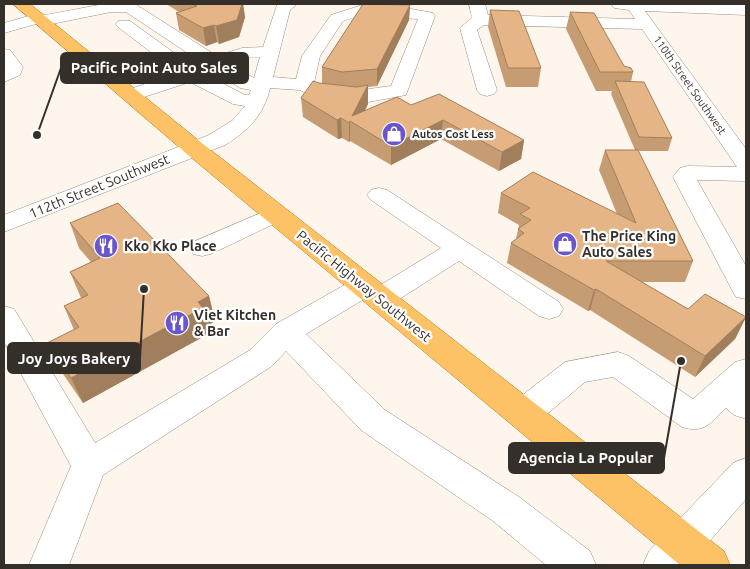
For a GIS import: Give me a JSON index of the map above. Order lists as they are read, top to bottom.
{
  "streets": {
    "main road": ["Pacific Highway Southwest"],
    "street": ["110th Street Southwest", "112th Street Southwest"]
  },
  "crossings": [
    ["112th Street Southwest", "Pacific Highway Southwest"]
  ],
  "places": {
    "shop": ["Autos Cost Less", "The Price King Auto Sales"],
    "other": ["Pacific Point Auto Sales", "Joy Joys Bakery", "Agencia La Popular"],
    "restaurant": ["Kko Kko Place", "Viet Kitchen & Bar"]
  }
}
